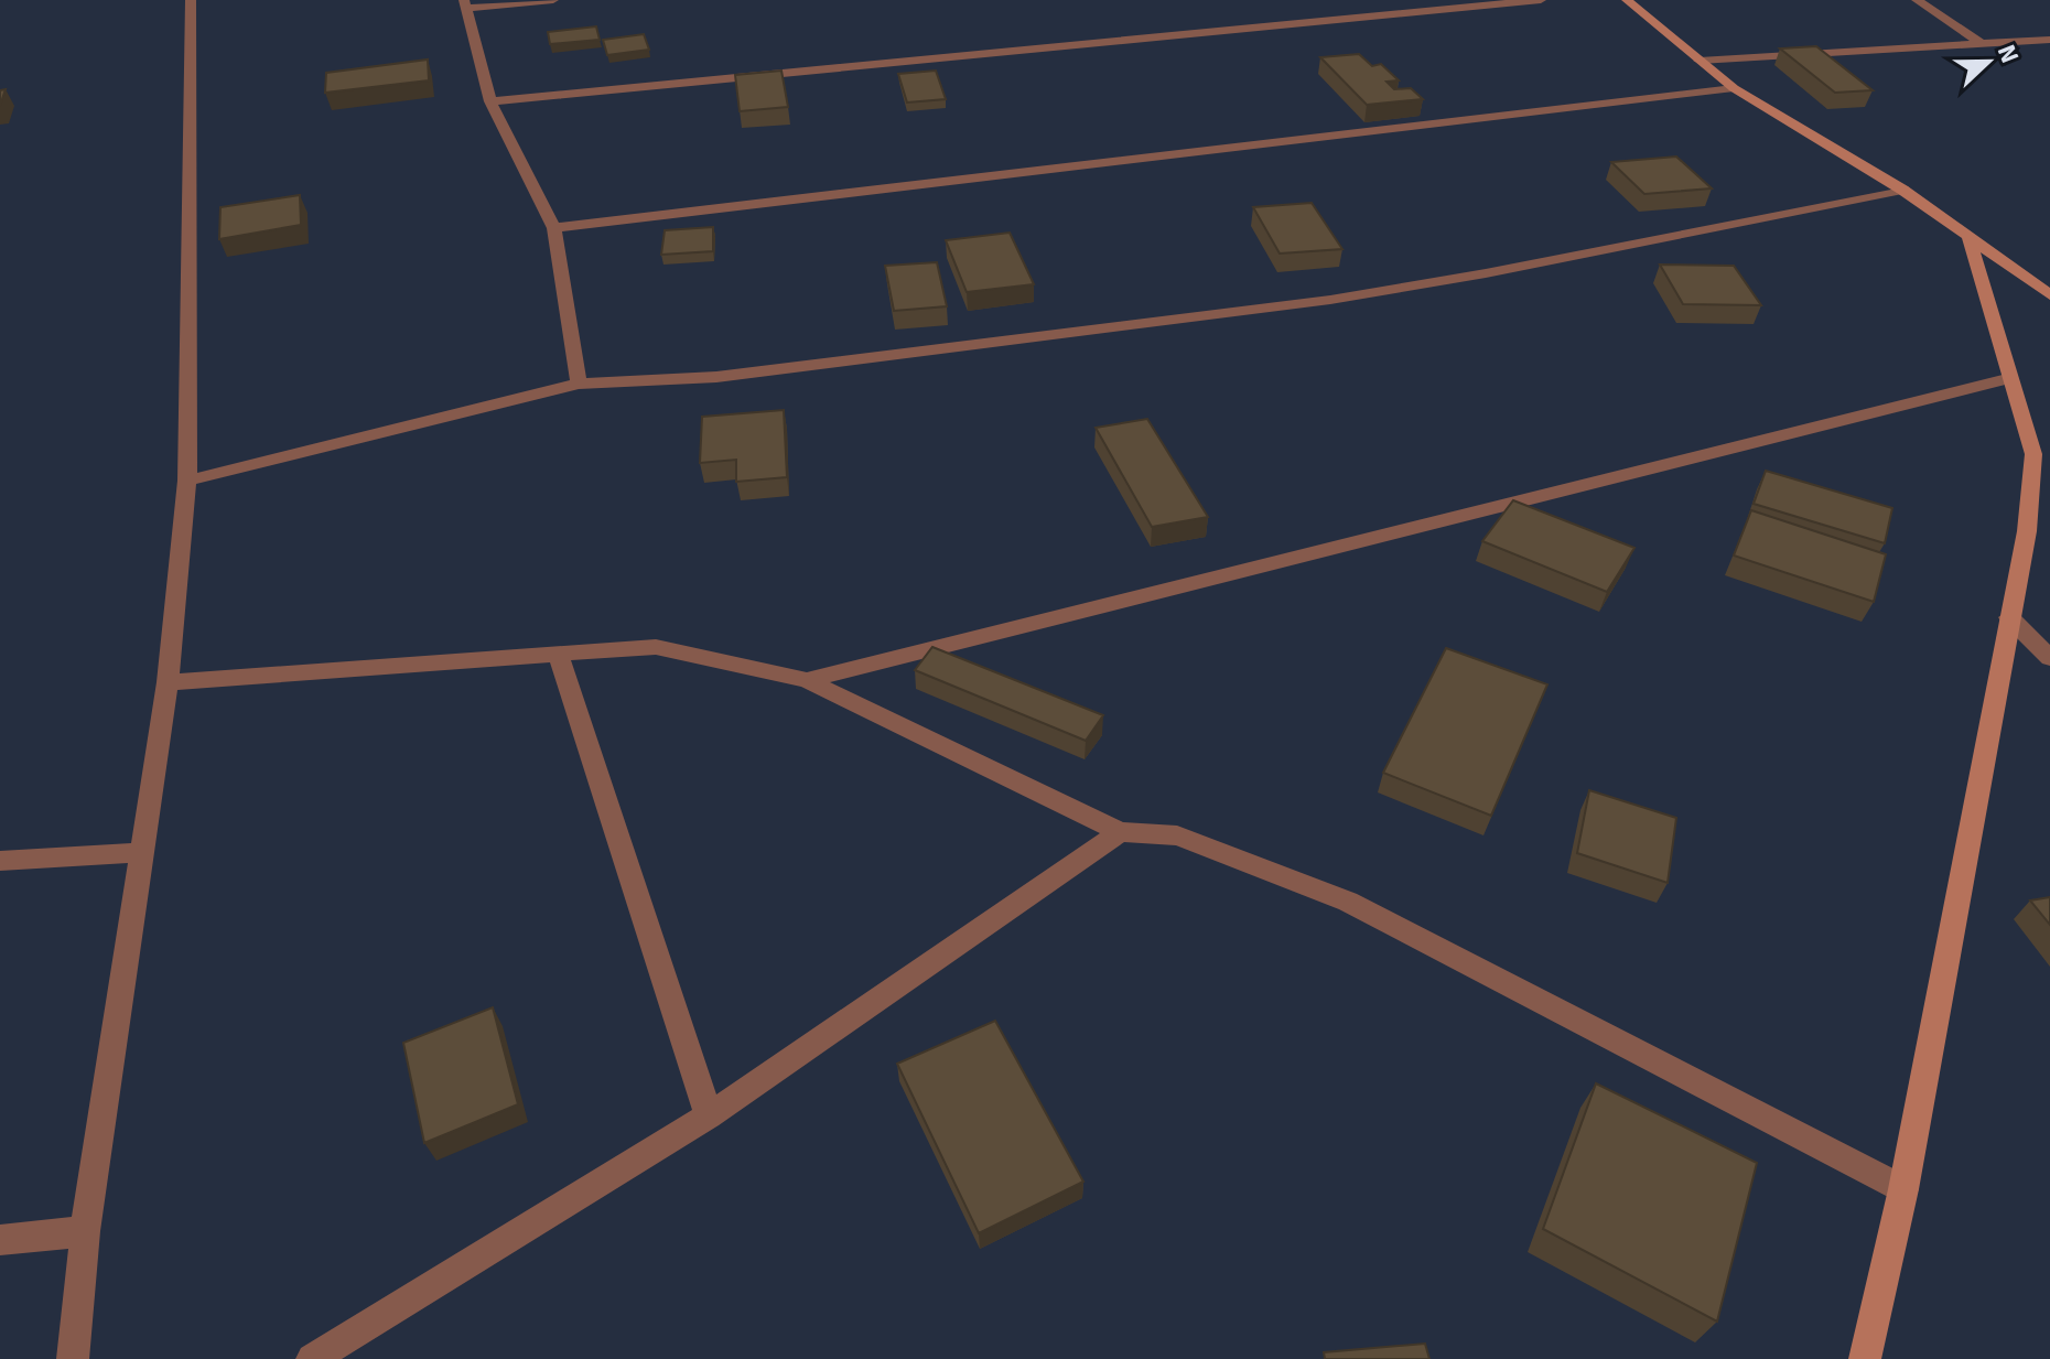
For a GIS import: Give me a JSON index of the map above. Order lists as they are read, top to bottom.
{
  "north": "right"
}
